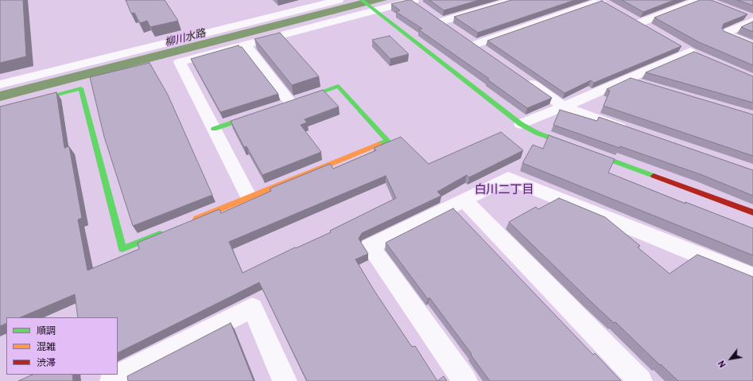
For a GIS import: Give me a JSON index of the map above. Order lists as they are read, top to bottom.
{
  "districts": ["白川二丁目"],
  "water": ["柳川水路"],
  "legend": ["順調", "混雑", "渋滞"],
  "north": "bottom left"
}
